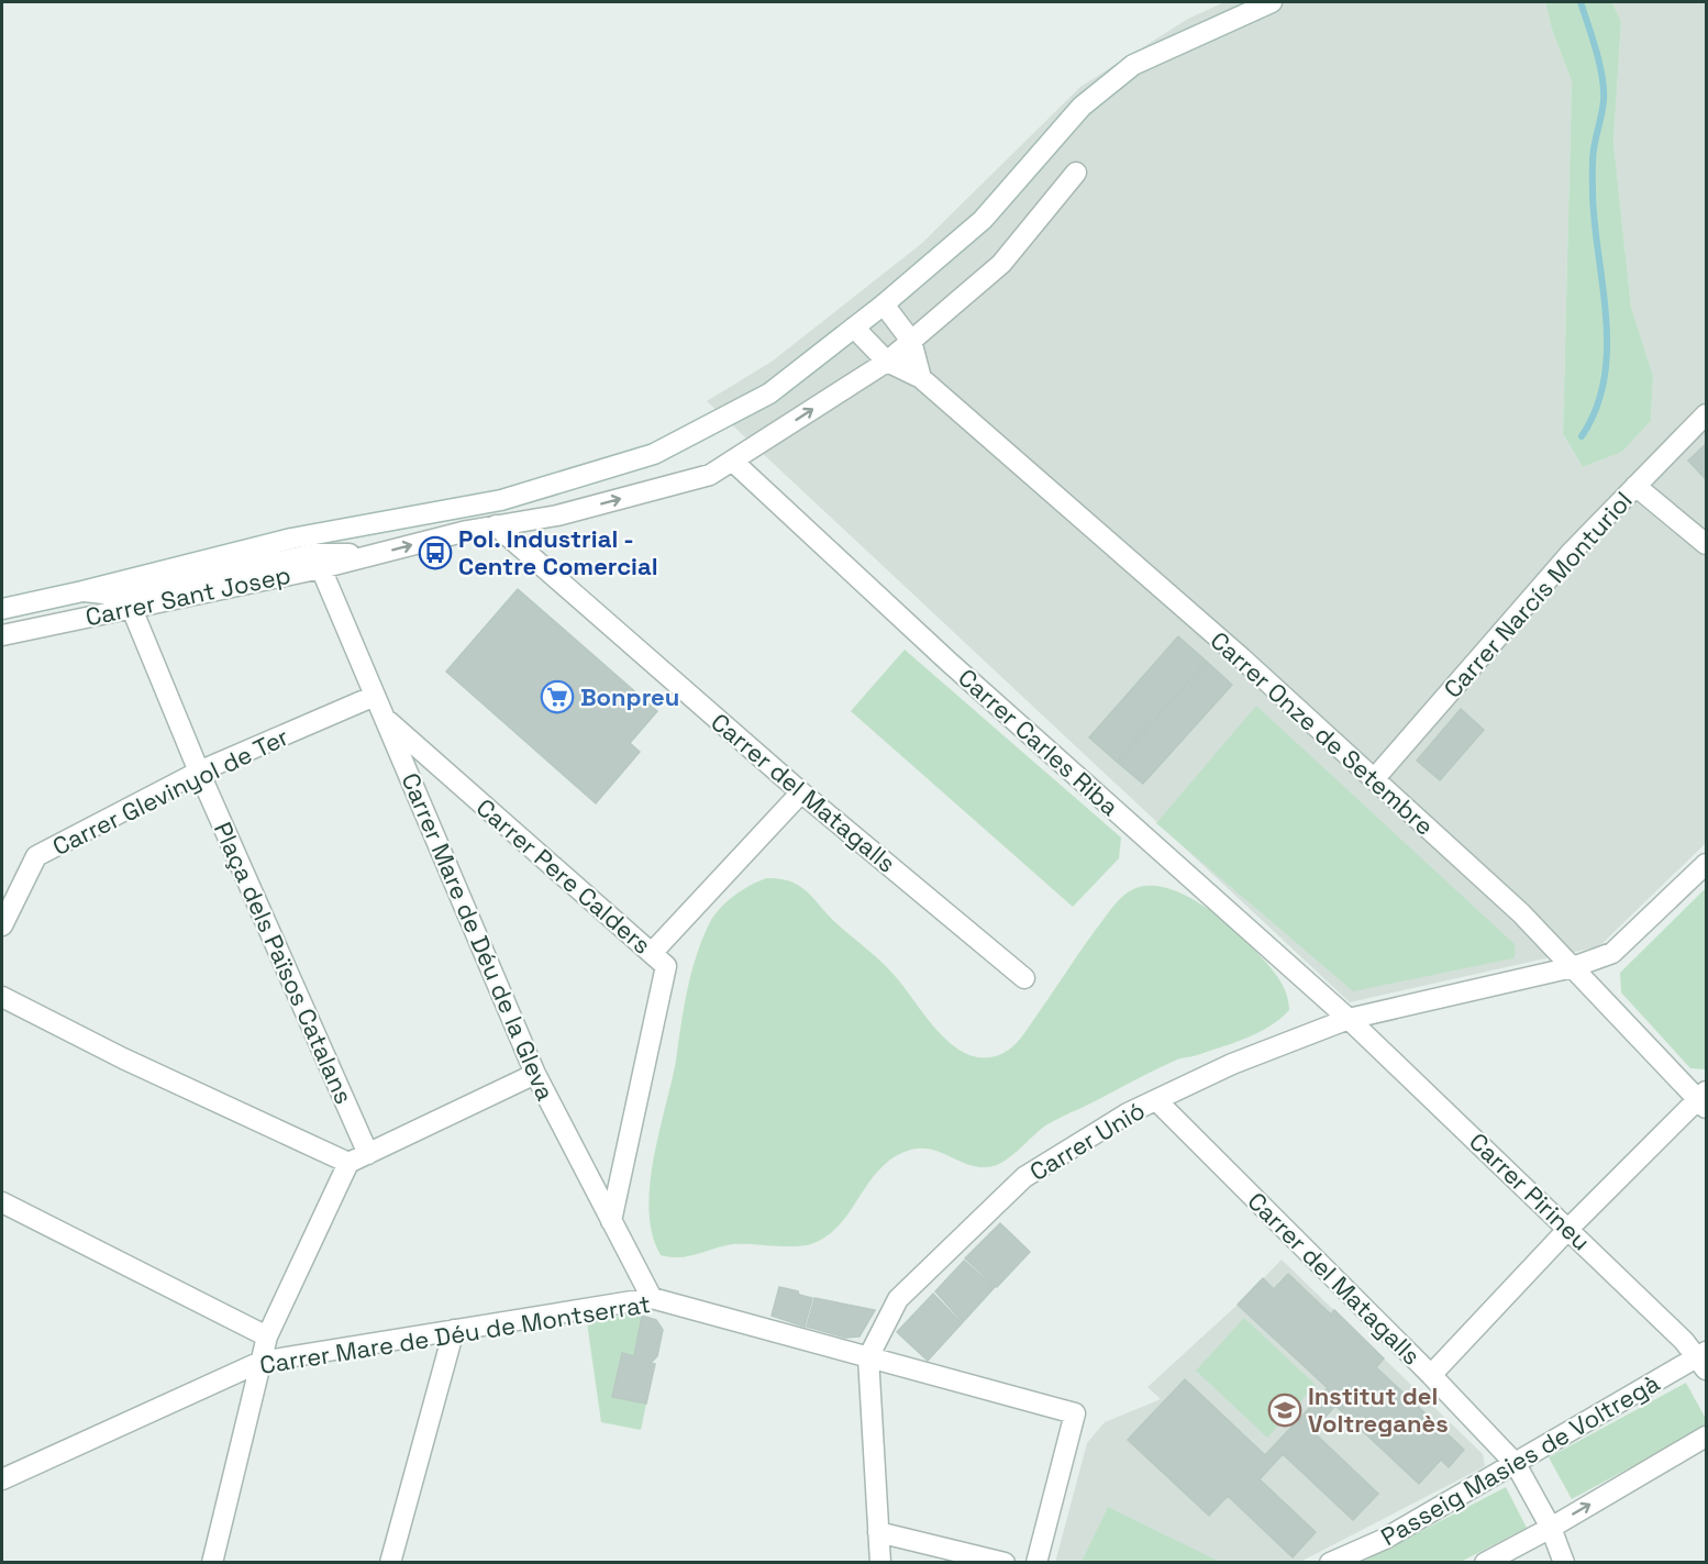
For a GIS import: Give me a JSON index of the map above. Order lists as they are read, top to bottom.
{
  "streets": {
    "street": [
      "Carrer Narcís Monturiol",
      "Carrer Sant Josep",
      "Carrer Onze de Setembre",
      "Carrer Carles Riba",
      "Carrer Glevinyol de Ter",
      "Carrer del Matagalls",
      "Carrer Pere Calders",
      "Carrer Mare de Déu de la Gleva",
      "Plaça dels Països Catalans",
      "Carrer Unió",
      "Carrer Pirineu",
      "Carrer Mare de Déu de Montserrat",
      "Passeig Masies de Voltregà"
    ]
  },
  "crossings": [
    ["Carrer Narcís Monturiol", "Carrer Onze de Setembre"],
    ["Carrer Sant Josep", "Carrer Onze de Setembre"],
    ["Carrer Sant Josep", "Carrer Carles Riba"],
    ["Carrer Sant Josep", "Carrer del Matagalls"],
    ["Carrer Sant Josep", "Carrer Mare de Déu de la Gleva"],
    ["Carrer Sant Josep", "Plaça dels Països Catalans"],
    ["Carrer Onze de Setembre", "Carrer Unió"],
    ["Carrer Carles Riba", "Carrer Unió"],
    ["Carrer Carles Riba", "Carrer Pirineu"],
    ["Carrer Glevinyol de Ter", "Carrer Mare de Déu de la Gleva"],
    ["Carrer Glevinyol de Ter", "Plaça dels Països Catalans"],
    ["Carrer del Matagalls", "Carrer Unió"],
    ["Carrer del Matagalls", "Passeig Masies de Voltregà"],
    ["Carrer Pere Calders", "Carrer Mare de Déu de la Gleva"],
    ["Carrer Mare de Déu de la Gleva", "Carrer Mare de Déu de Montserrat"],
    ["Carrer Unió", "Carrer Pirineu"],
    ["Carrer Unió", "Carrer Mare de Déu de Montserrat"],
    ["Carrer Pirineu", "Passeig Masies de Voltregà"]
  ],
  "places": {
    "bus stop": ["Pol. Industrial - Centre Comercial"],
    "supermarket": ["Bonpreu"],
    "school or university": ["Institut del Voltreganès"]
  }
}
